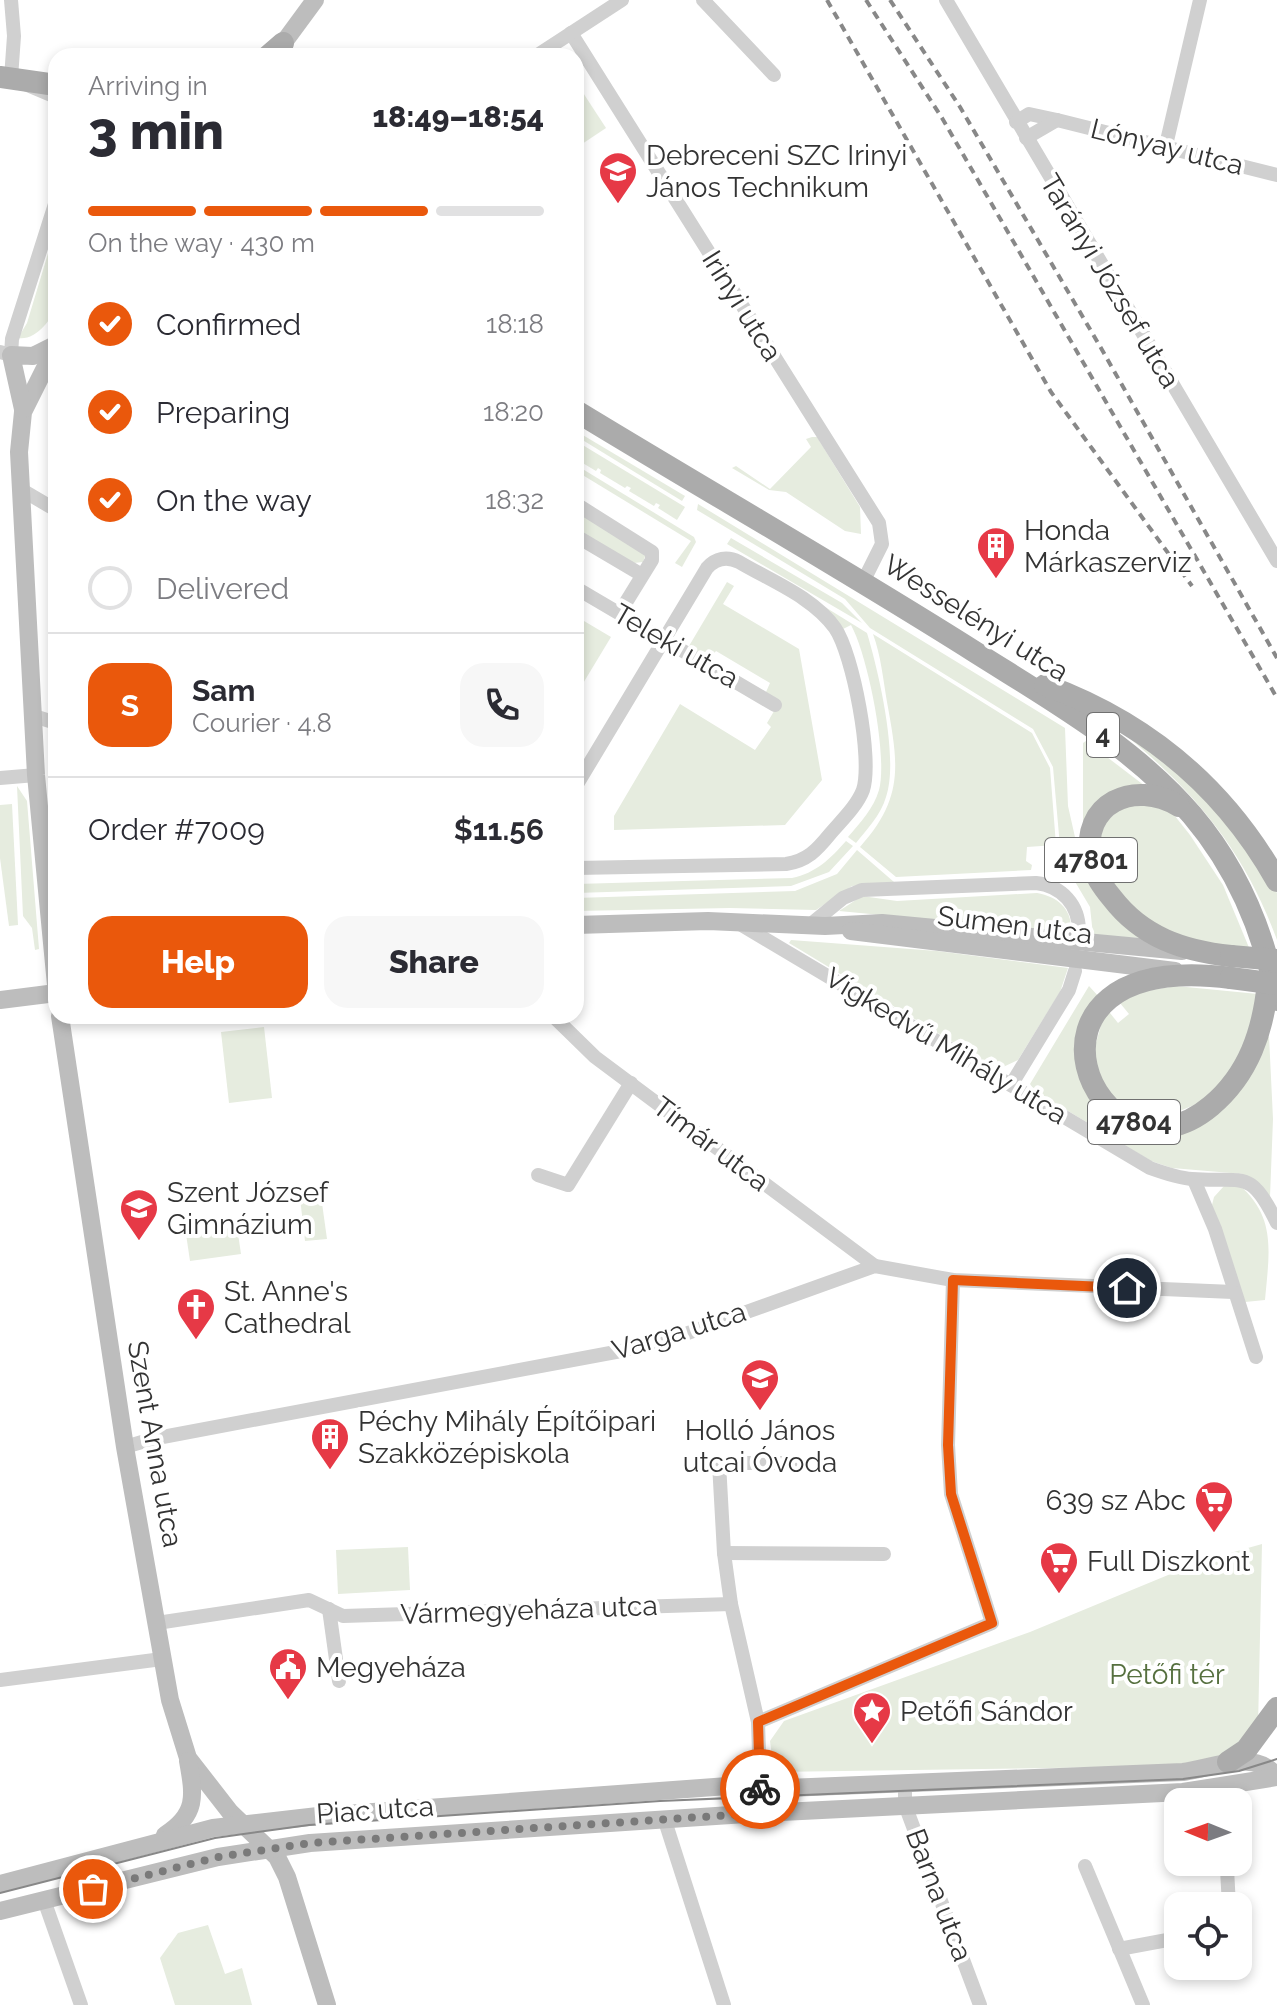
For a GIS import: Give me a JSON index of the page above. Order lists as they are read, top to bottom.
{
  "streets": {
    "main road": [
      "Wesselényi utca",
      "4",
      "47801",
      "47804"
    ],
    "street": [
      "Lónyay utca",
      "Tarányi József utca",
      "Irinyi utca",
      "Teleki utca",
      "Sumen utca",
      "Vígkedvű Mihály utca",
      "Tímár utca",
      "Varga utca",
      "Szent Anna utca",
      "Vármegyeháza utca",
      "Piac utca",
      "Barna utca"
    ]
  },
  "crossings": [
    ["Lónyay utca", "Tarányi József utca"],
    ["Irinyi utca", "Wesselényi utca"],
    ["Wesselényi utca", "47801"],
    ["Wesselényi utca", "Sumen utca"],
    ["Wesselényi utca", "47804"],
    ["47801", "Sumen utca"],
    ["47801", "47804"],
    ["Sumen utca", "Vígkedvű Mihály utca"],
    ["Sumen utca", "47804"],
    ["Tímár utca", "Varga utca"],
    ["Varga utca", "Szent Anna utca"],
    ["Szent Anna utca", "Vármegyeháza utca"],
    ["Szent Anna utca", "Piac utca"]
  ],
  "parks": ["Petőfi tér"],
  "places": {
    "school or university": ["Debreceni SZC Irinyi János Technikum", "Szent József Gimnázium", "Holló János utcai Óvoda"],
    "building": ["Honda Márkaszerviz", "Péchy Mihály Építőipari Szakközépiskola"],
    "church": ["St. Anne's Cathedral"],
    "supermarket": ["639 sz Abc", "Full Diszkont"],
    "public building": ["Megyeháza"],
    "place": ["Petőfi Sándor"]
  },
  "north": "left",
  "page": {
    "heading": ["3 min", "Arriving in", "18:49–18:54"],
    "panel": [
      "Sam",
      "Courier · 4.8",
      "Order #7009",
      "$11.56"
    ],
    "bar": "On the way · 430 m",
    "list": [
      ["Confirmed", "18:18"],
      ["Preparing", "18:20"],
      ["On the way", "18:32"],
      "Delivered"
    ],
    "round": "S",
    "buttons": ["Help", "Share"]
  }
}
